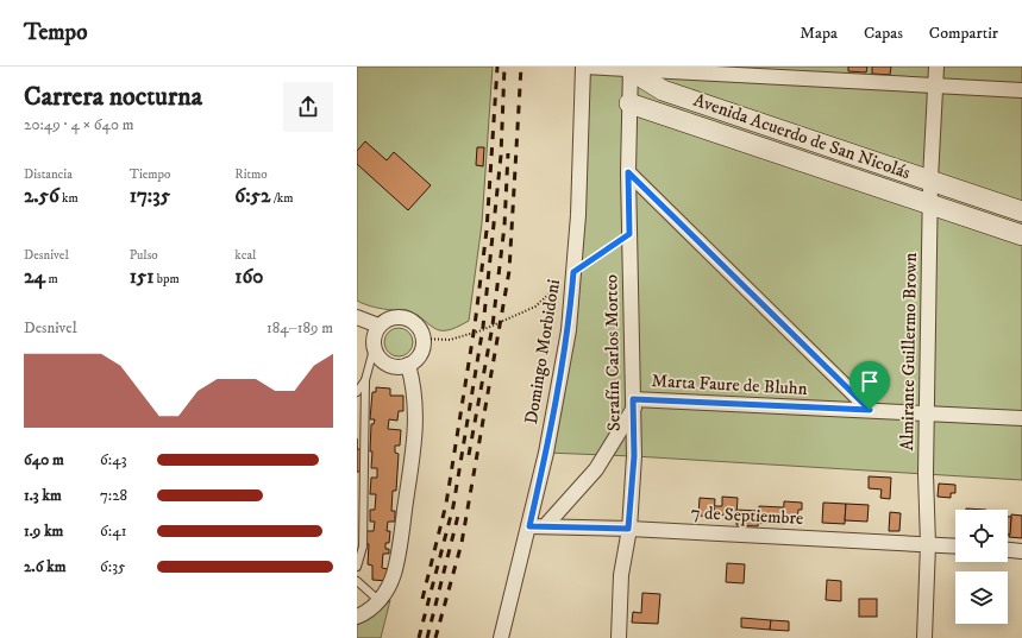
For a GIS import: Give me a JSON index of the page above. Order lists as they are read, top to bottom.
{
  "streets": {
    "street": [
      "Avenida Acuerdo de San Nicolás",
      "Domingo Morbidoni",
      "Almirante Guillermo Brown",
      "Serafín Carlos Morteo",
      "Marta Faure de Bluhn",
      "7 de Septiembre"
    ]
  },
  "crossings": [
    ["Avenida Acuerdo de San Nicolás", "Domingo Morbidoni"],
    ["Avenida Acuerdo de San Nicolás", "Almirante Guillermo Brown"],
    ["Avenida Acuerdo de San Nicolás", "Serafín Carlos Morteo"],
    ["Domingo Morbidoni", "7 de Septiembre"],
    ["Almirante Guillermo Brown", "Marta Faure de Bluhn"],
    ["Almirante Guillermo Brown", "7 de Septiembre"],
    ["Serafín Carlos Morteo", "Marta Faure de Bluhn"],
    ["Serafín Carlos Morteo", "7 de Septiembre"]
  ],
  "page": {
    "header": "Tempo",
    "nav": ["Mapa", "Capas", "Compartir"],
    "heading": ["Carrera nocturna", "20:49 · 4 × 640 m"],
    "stats": [
      ["Distancia", "2.56 km"],
      ["Tiempo", "17:35"],
      ["Ritmo", "6:52 /km"],
      ["Desnivel", "24 m"],
      ["Pulso", "151 bpm"],
      ["kcal", "160"]
    ],
    "chart": ["Desnivel", "184–189 m"],
    "list": [
      {
        "name": "640 m",
        "note": "6:43"
      },
      {
        "name": "1.3 km",
        "note": "7:28"
      },
      {
        "name": "1.9 km",
        "note": "6:41"
      },
      {
        "name": "2.6 km",
        "note": "6:35"
      }
    ]
  }
}
